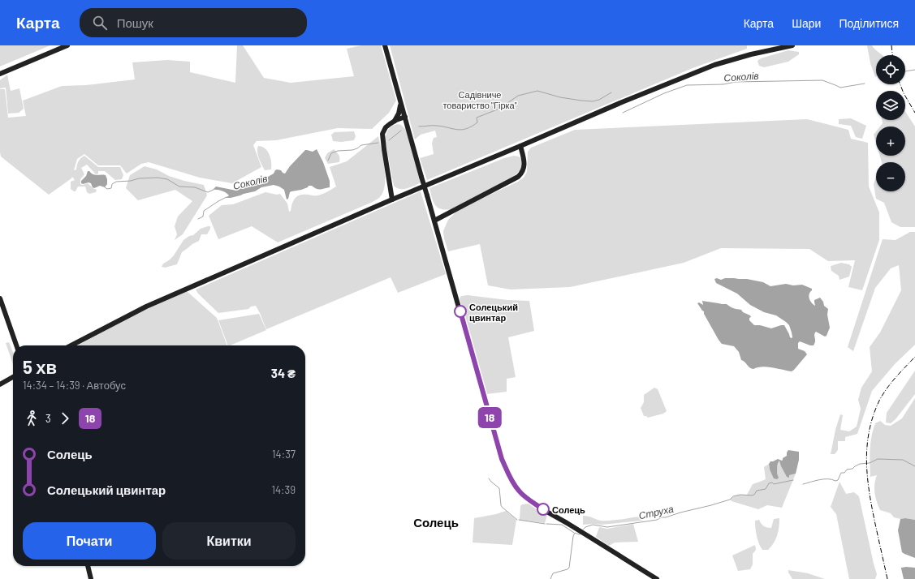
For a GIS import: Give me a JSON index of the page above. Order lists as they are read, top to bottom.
{
  "districts": ["Солець"],
  "water": ["Соколів", "Струха"],
  "parks": ["Садівниче товариство \"Гірка\""],
  "places": ["Солецький цвинтар", "Солець"],
  "lines": ["bus line 18"],
  "page": {
    "header": "Карта",
    "search": "Пошук",
    "nav": ["Карта", "Шари", "Поділитися"],
    "on_map": "18",
    "map_buttons": ["+", "−"],
    "heading": ["5 хв", "14:34 – 14:39 · Автобус", "34 ₴"],
    "legs": ["3", "18"],
    "list": [
      {
        "name": "Солець",
        "value": "14:37"
      },
      {
        "name": "Солецький цвинтар",
        "value": "14:39"
      }
    ],
    "buttons": ["Почати", "Квитки"]
  }
}
